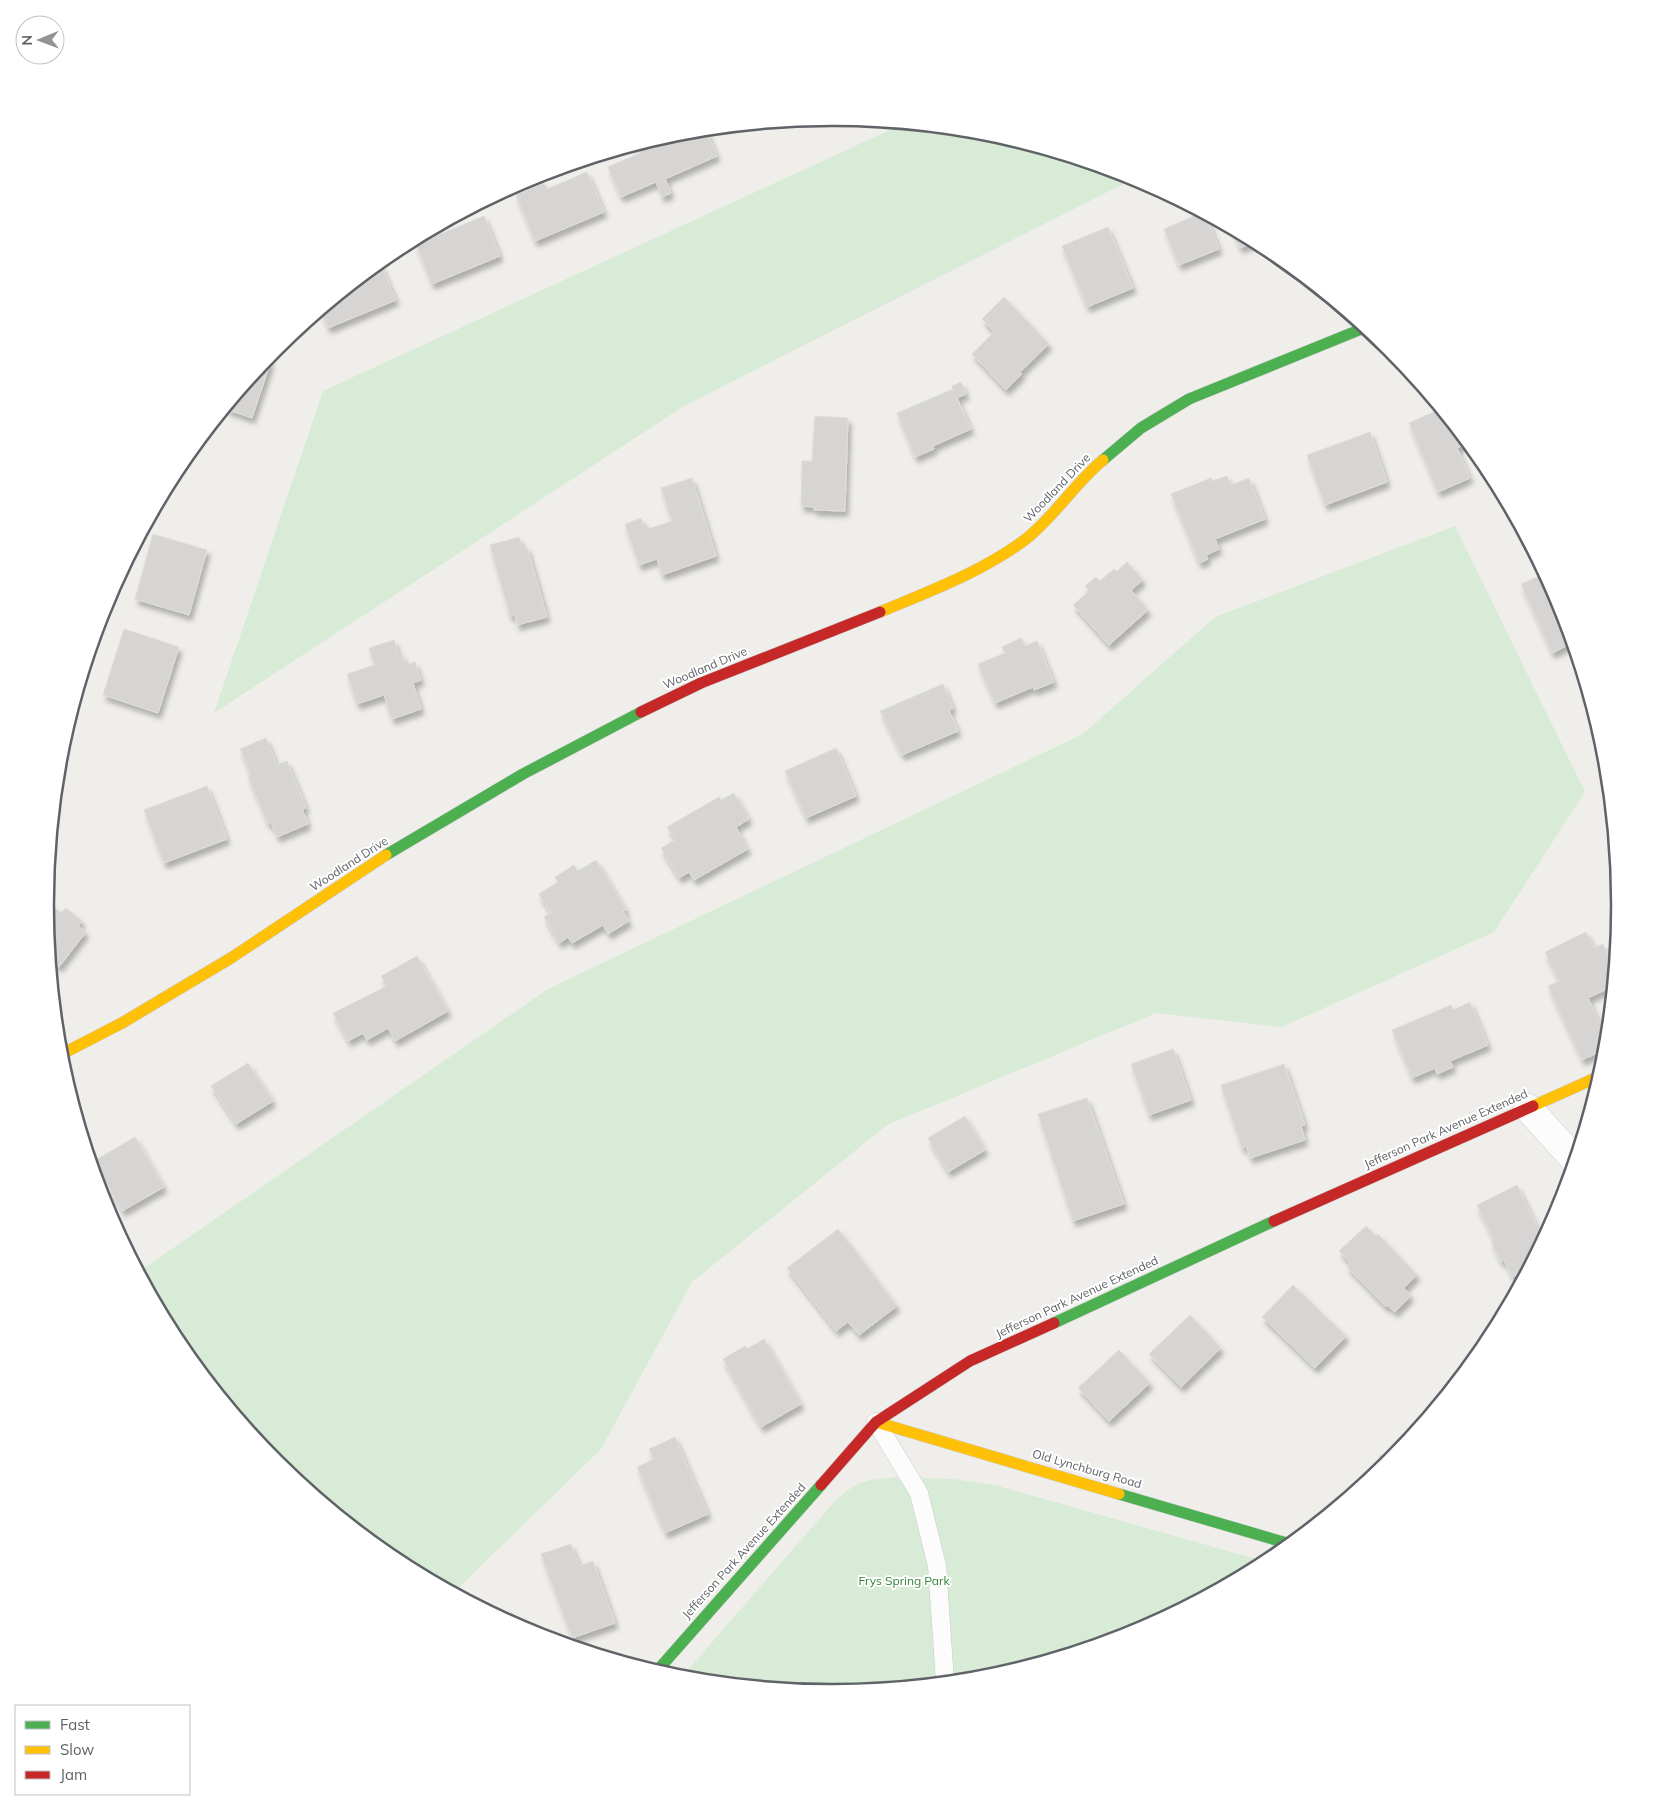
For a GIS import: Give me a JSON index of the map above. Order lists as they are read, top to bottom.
{
  "streets": {
    "street": ["Woodland Drive", "Jefferson Park Avenue Extended", "Old Lynchburg Road"]
  },
  "crossings": [
    ["Jefferson Park Avenue Extended", "Old Lynchburg Road"]
  ],
  "parks": ["Frys Spring Park"],
  "legend": ["Fast", "Slow", "Jam"],
  "north": "left"
}
